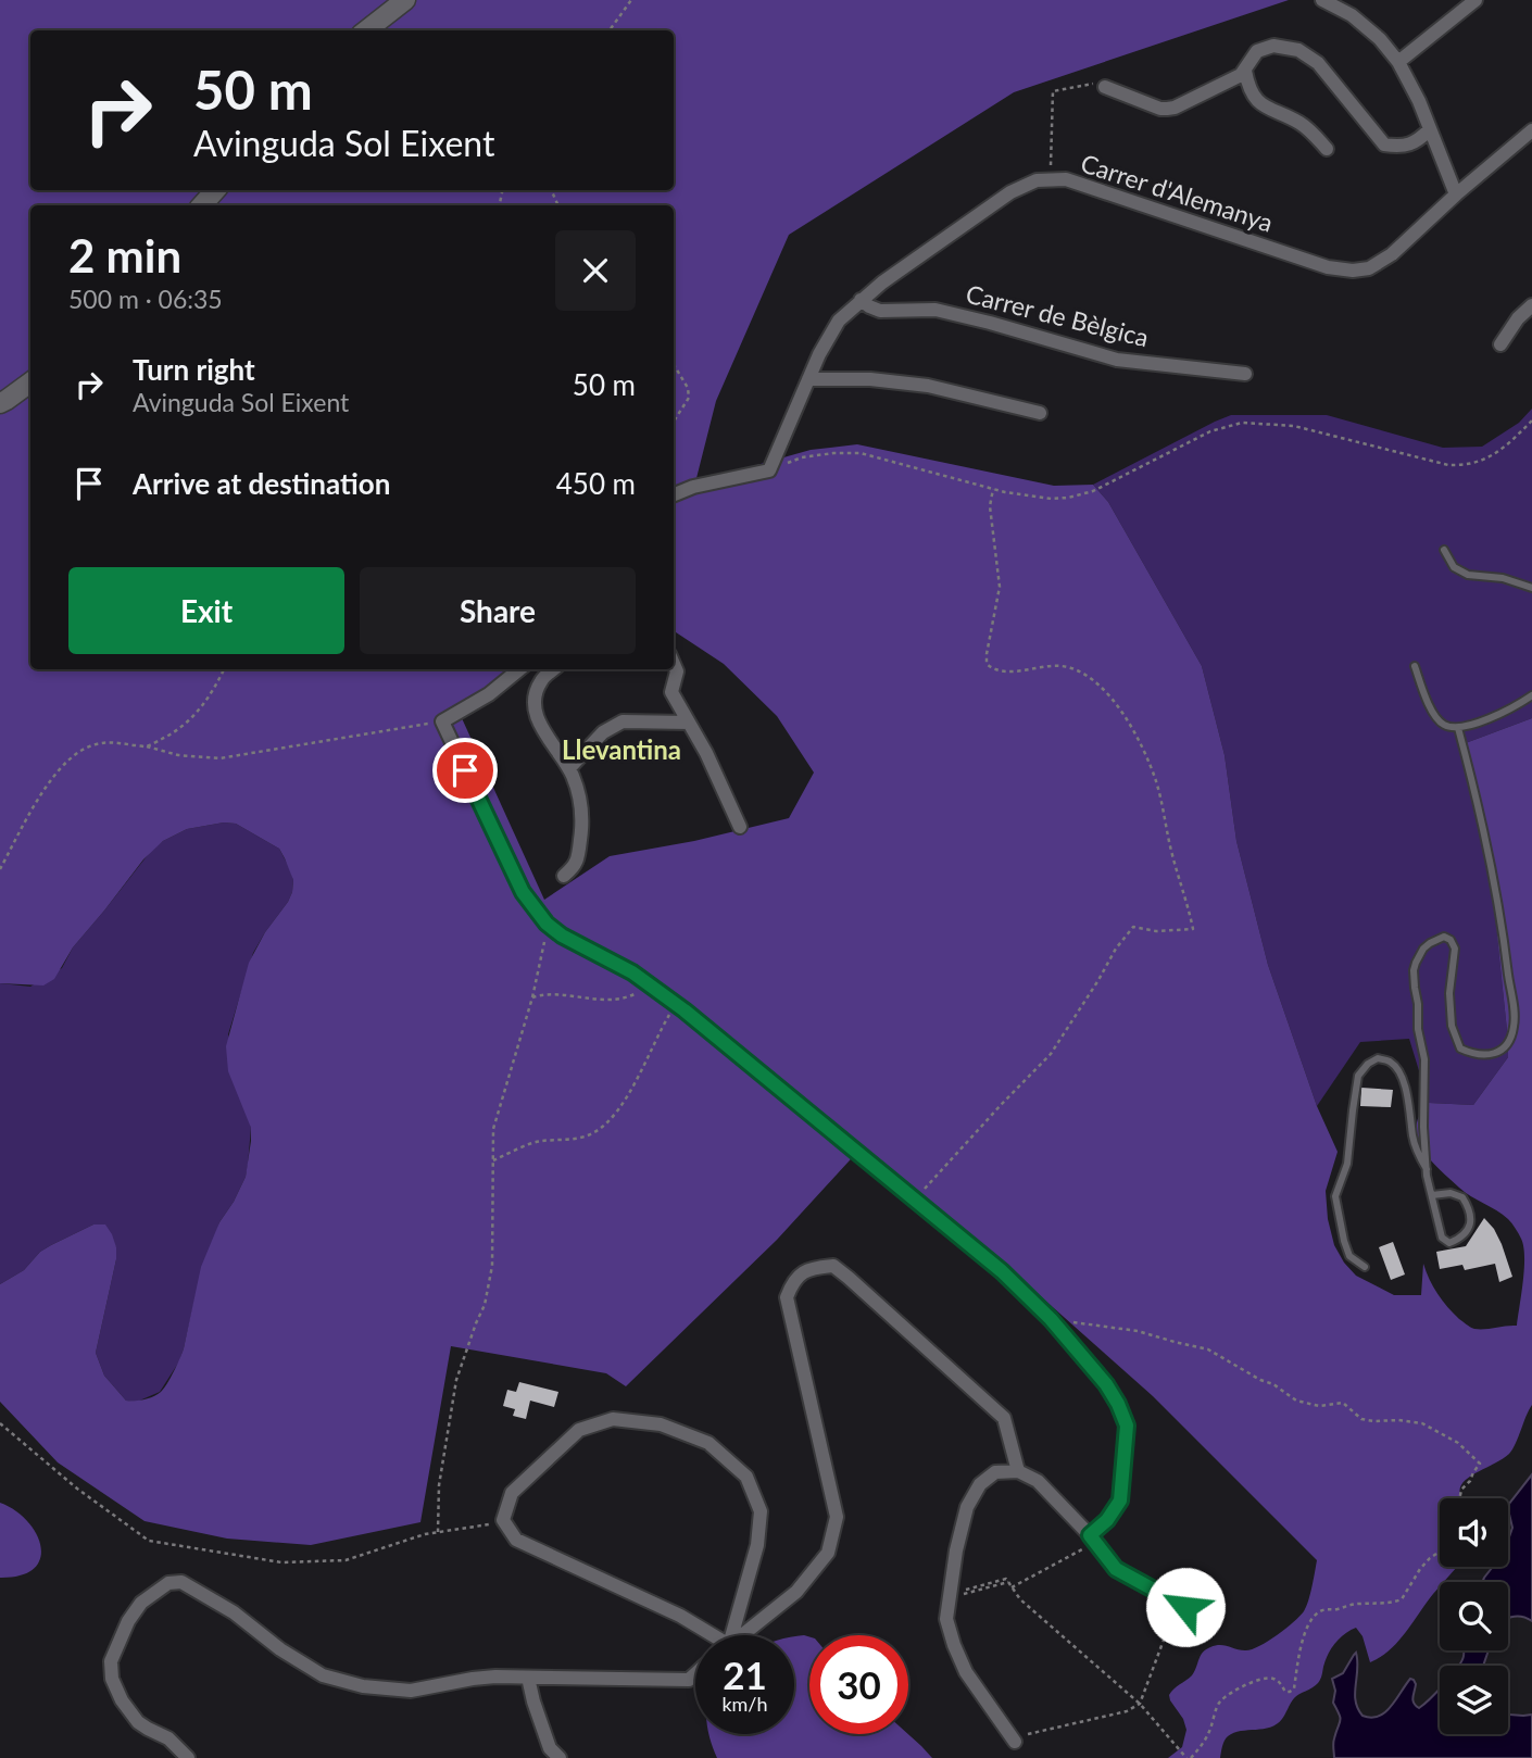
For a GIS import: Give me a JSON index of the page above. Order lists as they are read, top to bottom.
{
  "streets": {
    "street": ["Carrer d'Alemanya", "Carrer de Bèlgica"]
  },
  "crossings": [
    ["Carrer d'Alemanya", "Carrer de Bèlgica"]
  ],
  "districts": ["Llevantina"],
  "page": {
    "turn": ["50 m", "Avinguda Sol Eixent"],
    "heading": ["2 min", "500 m · 06:35"],
    "list": [
      {
        "name": "Turn right",
        "note": "Avinguda Sol Eixent",
        "value": "50 m"
      },
      {
        "name": "Arrive at destination",
        "value": "450 m"
      }
    ],
    "buttons": ["Exit", "Share"],
    "speed": "21 km/h",
    "limit": "30"
  }
}
